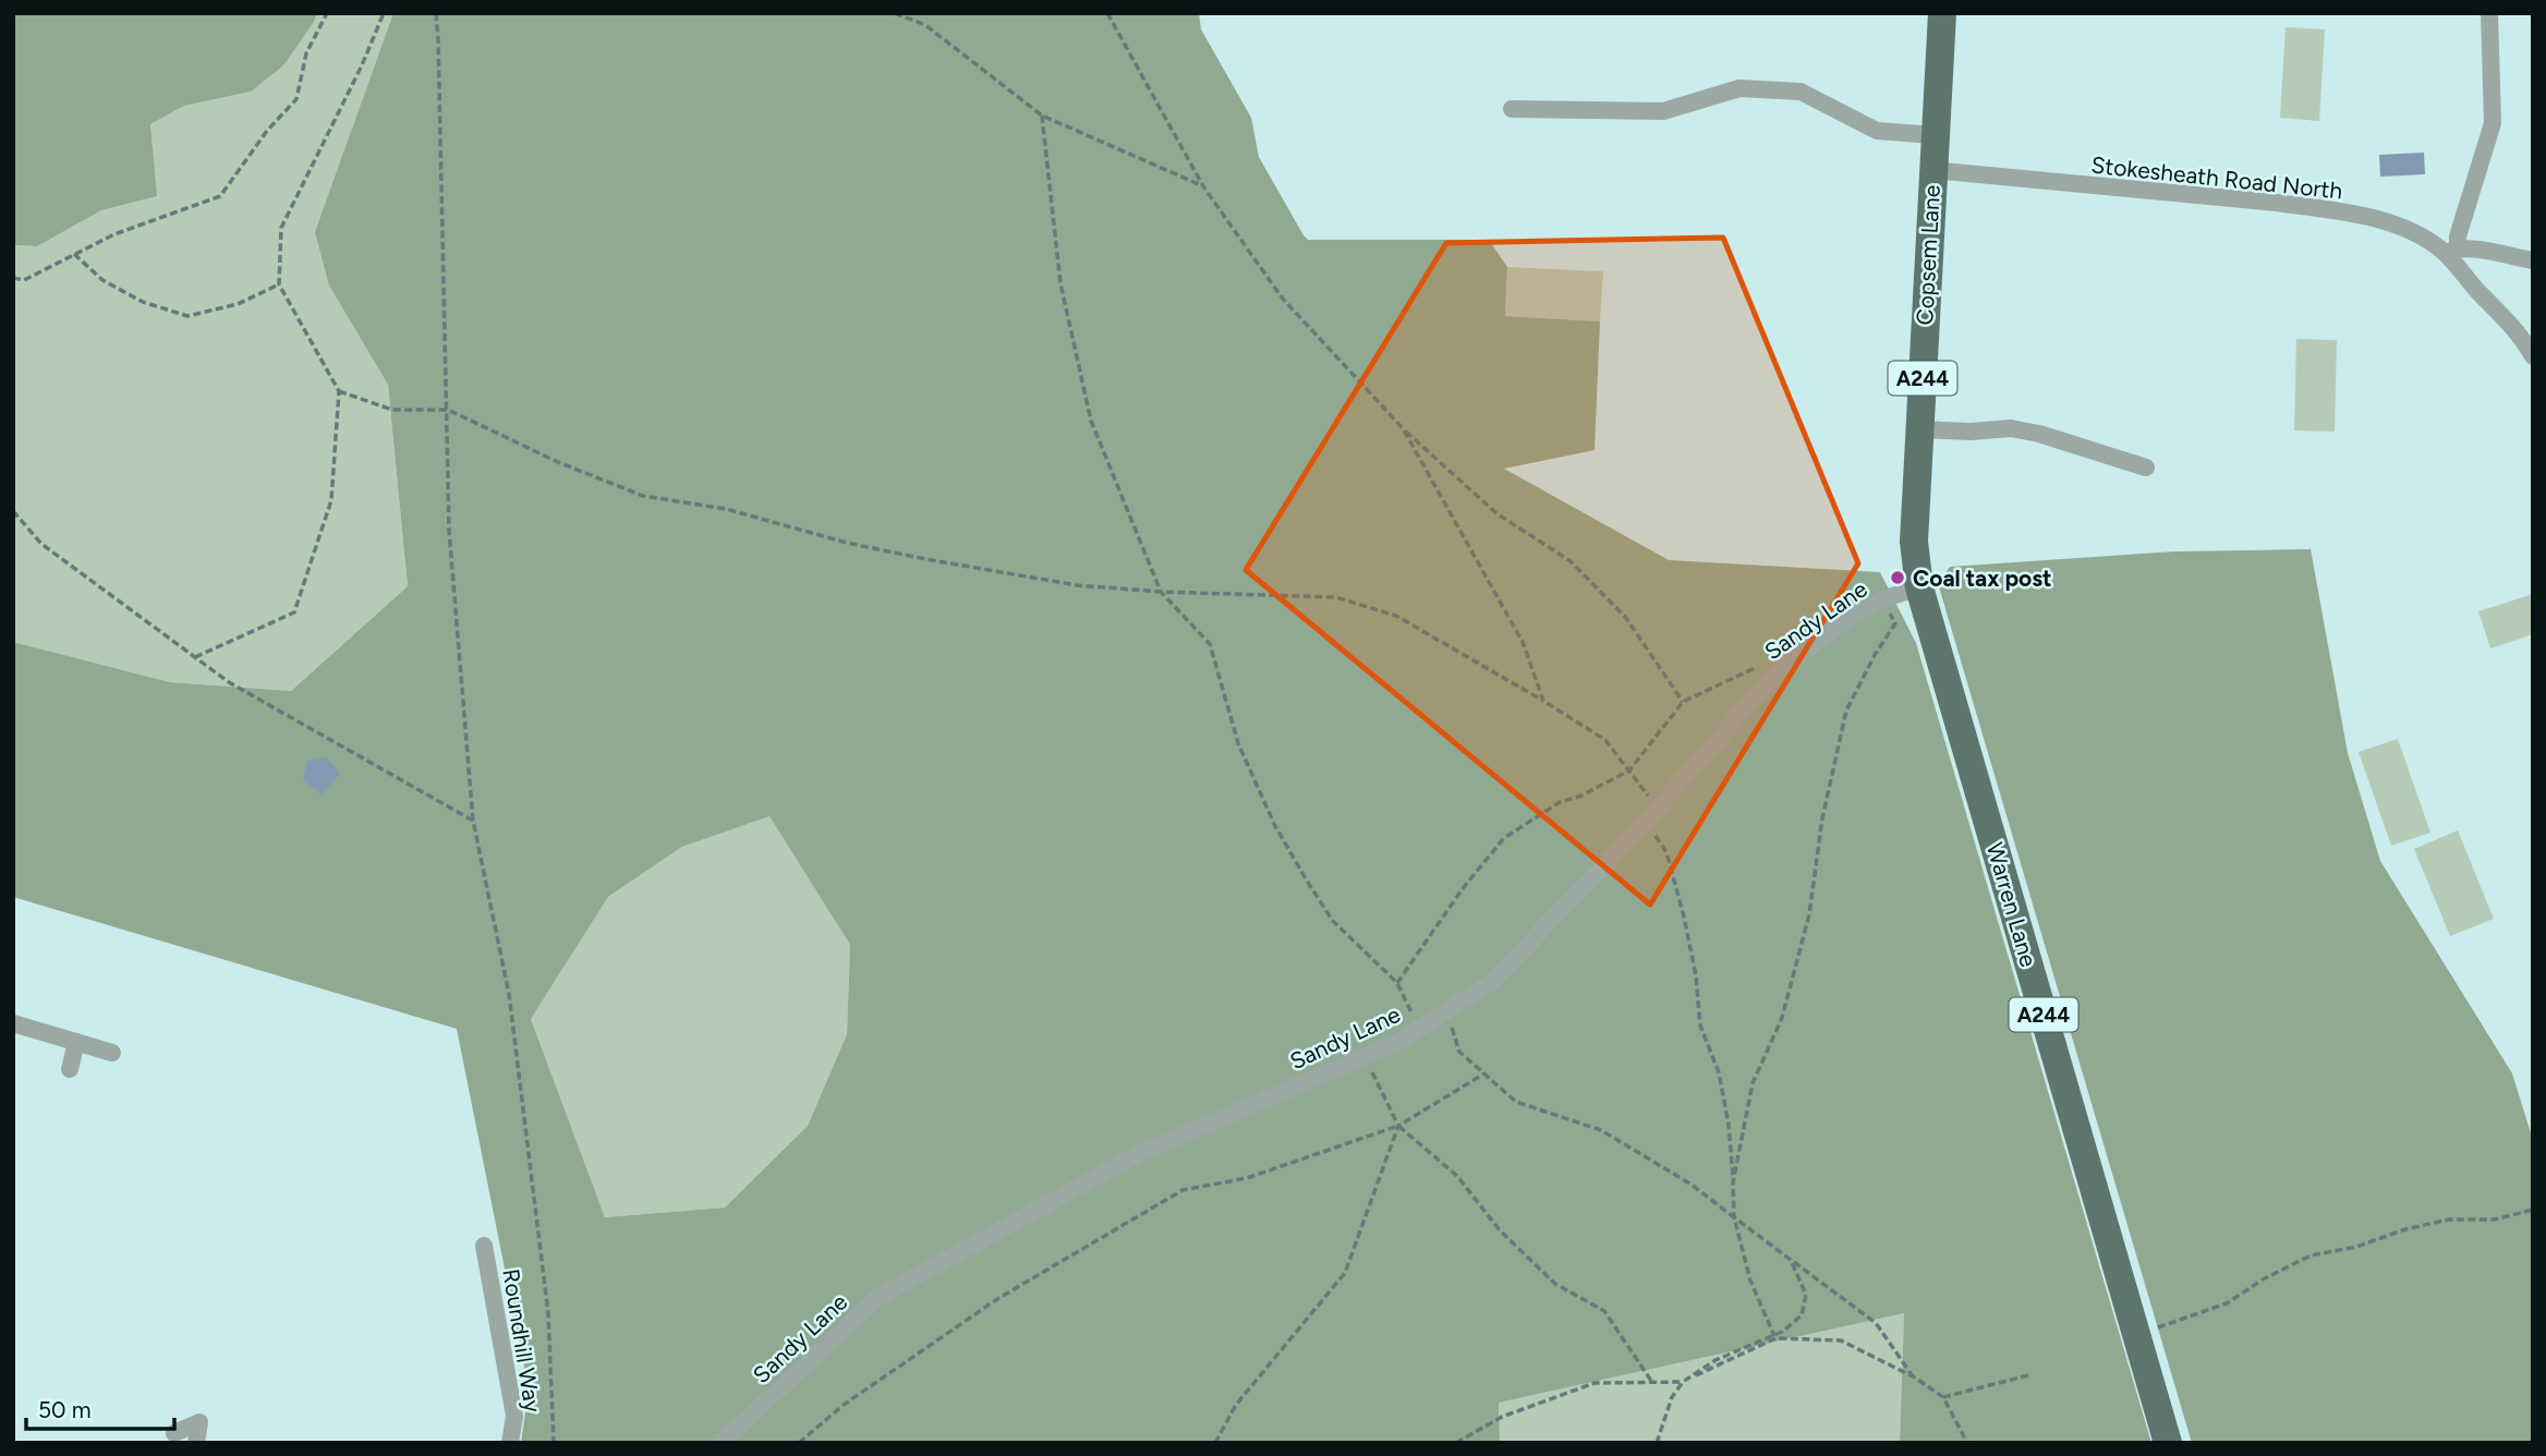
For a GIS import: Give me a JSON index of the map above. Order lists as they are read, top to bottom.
{
  "streets": {
    "main road": ["Copsem Lane", "A244", "Warren Lane"],
    "street": ["Stokesheath Road North", "Sandy Lane", "Roundhill Way"]
  },
  "crossings": [
    ["Stokesheath Road North", "Copsem Lane"],
    ["Copsem Lane", "Sandy Lane"],
    ["Copsem Lane", "Warren Lane"],
    ["Sandy Lane", "Warren Lane"]
  ],
  "places": ["Coal tax post"],
  "scale_bar": "50 m"
}
